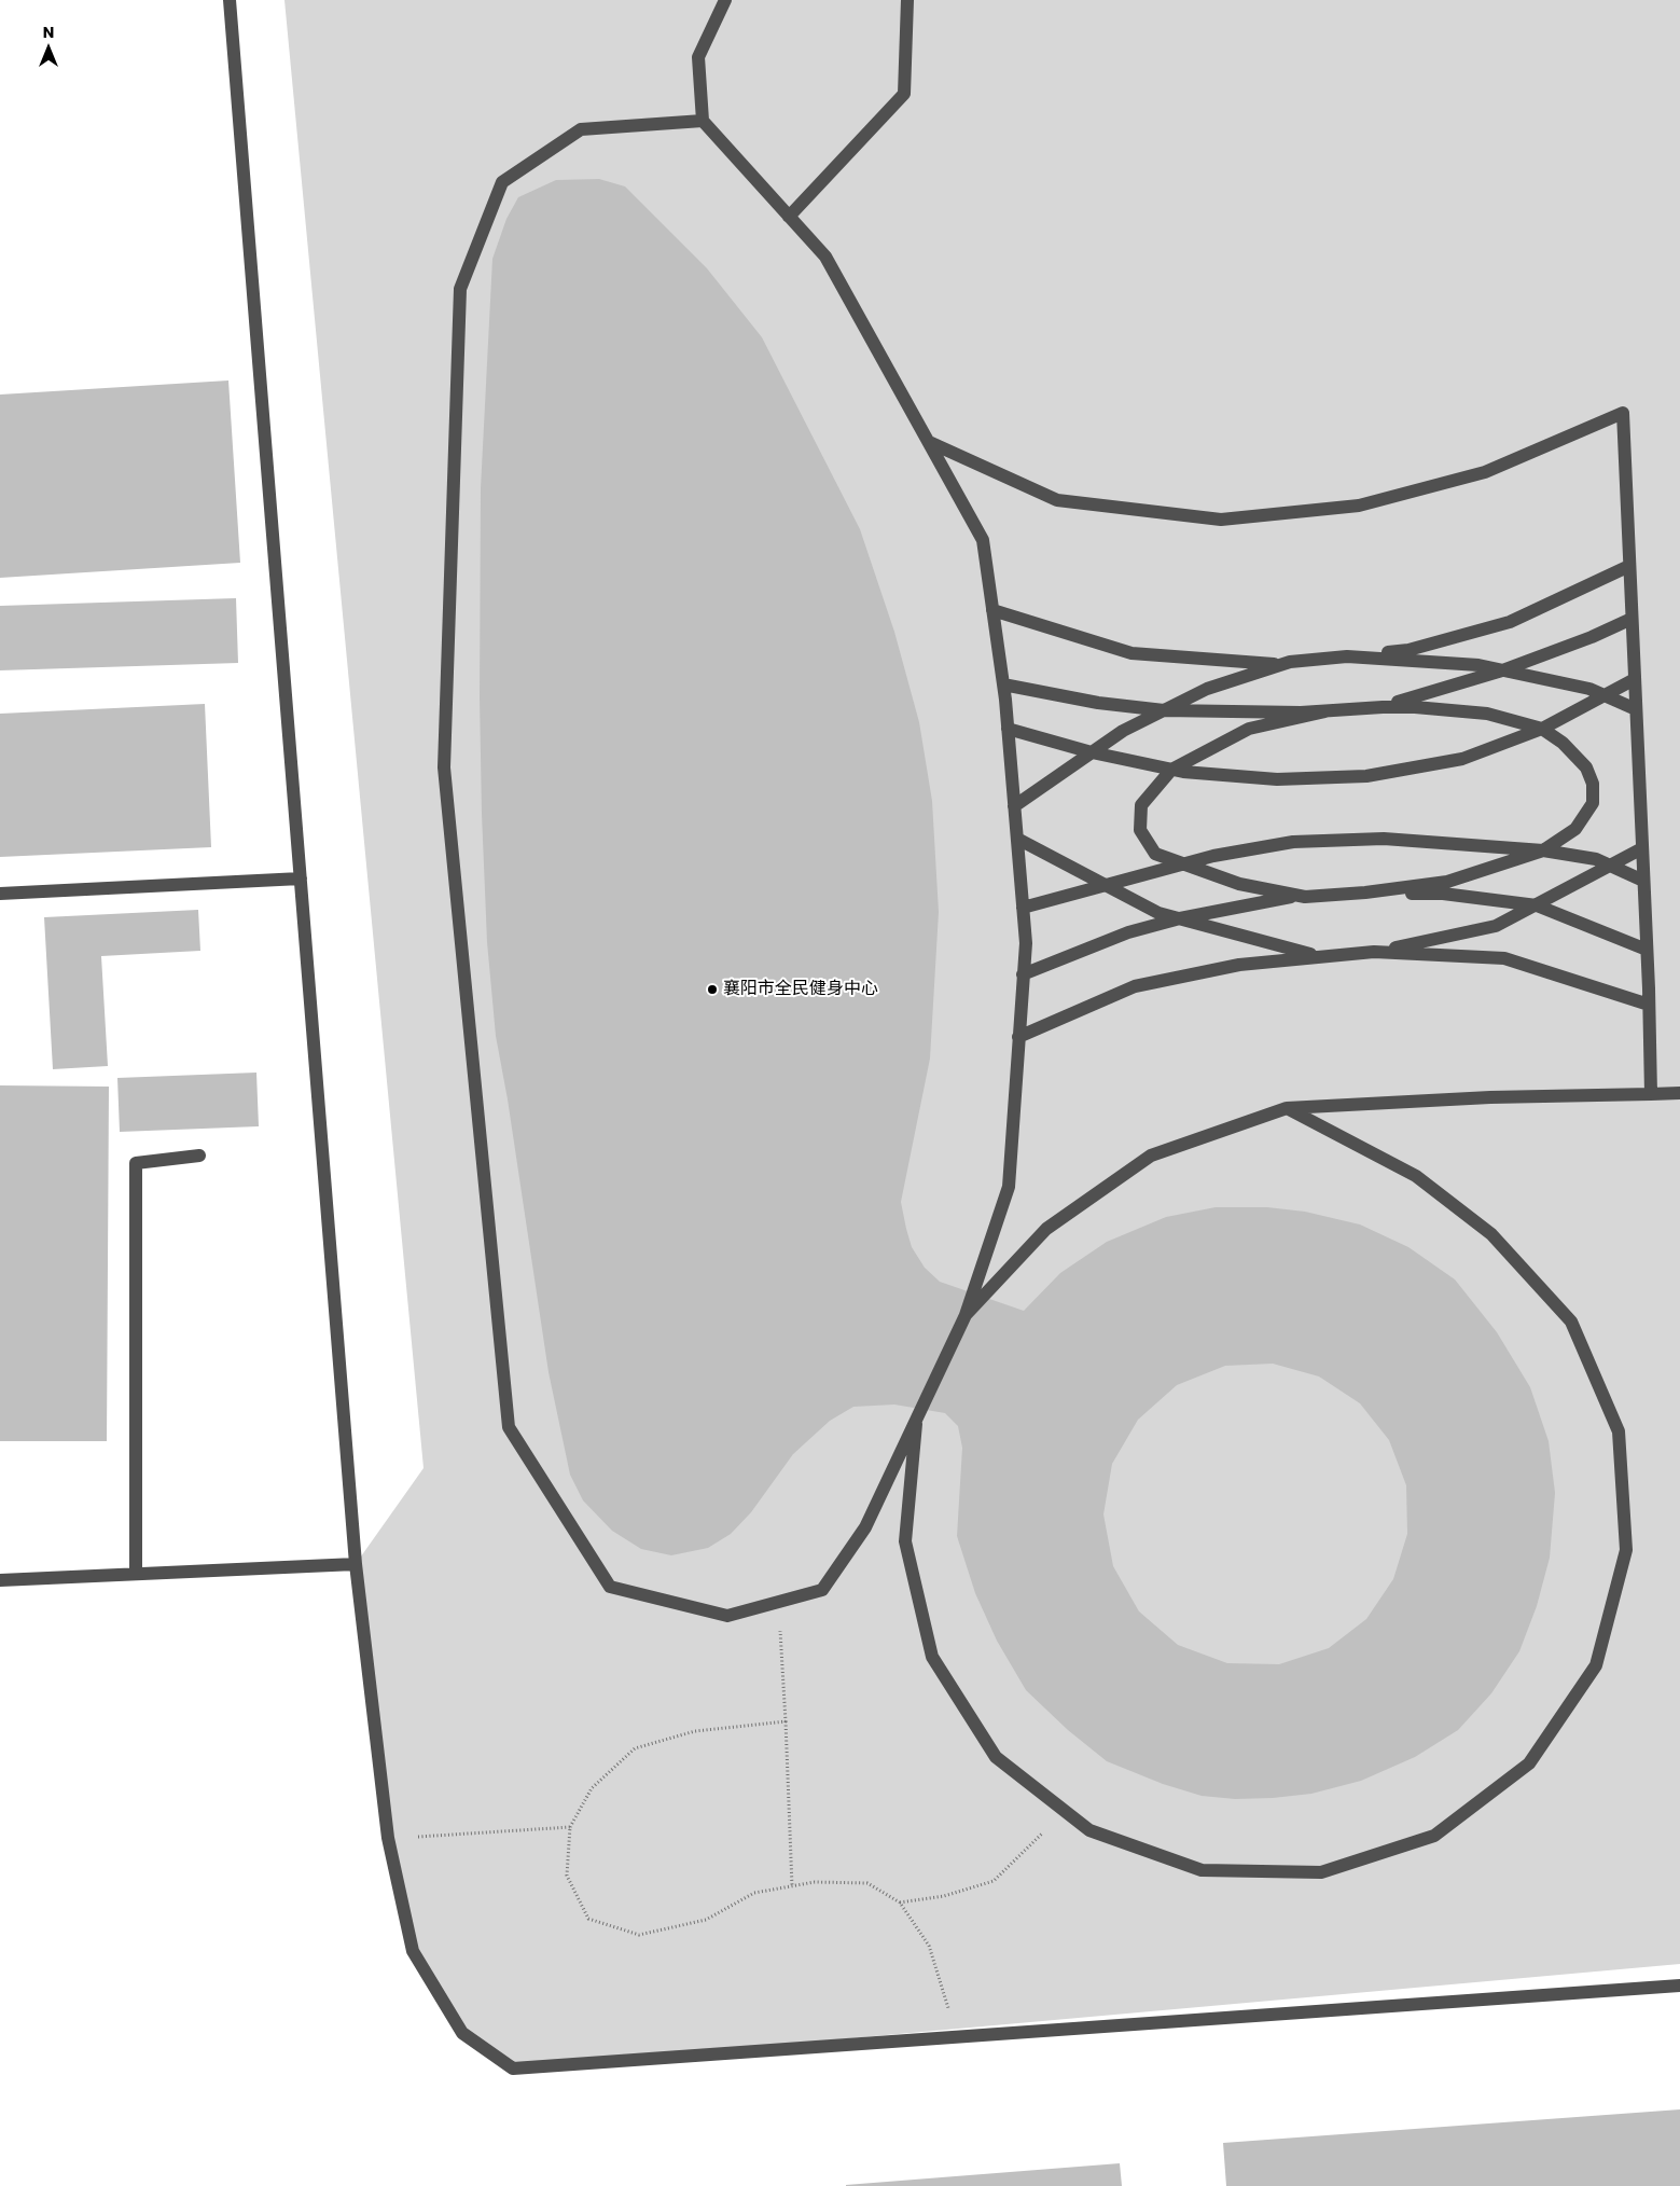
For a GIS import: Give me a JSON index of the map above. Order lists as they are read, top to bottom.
{
  "places": ["襄阳市全民健身中心"],
  "north": "top"
}
